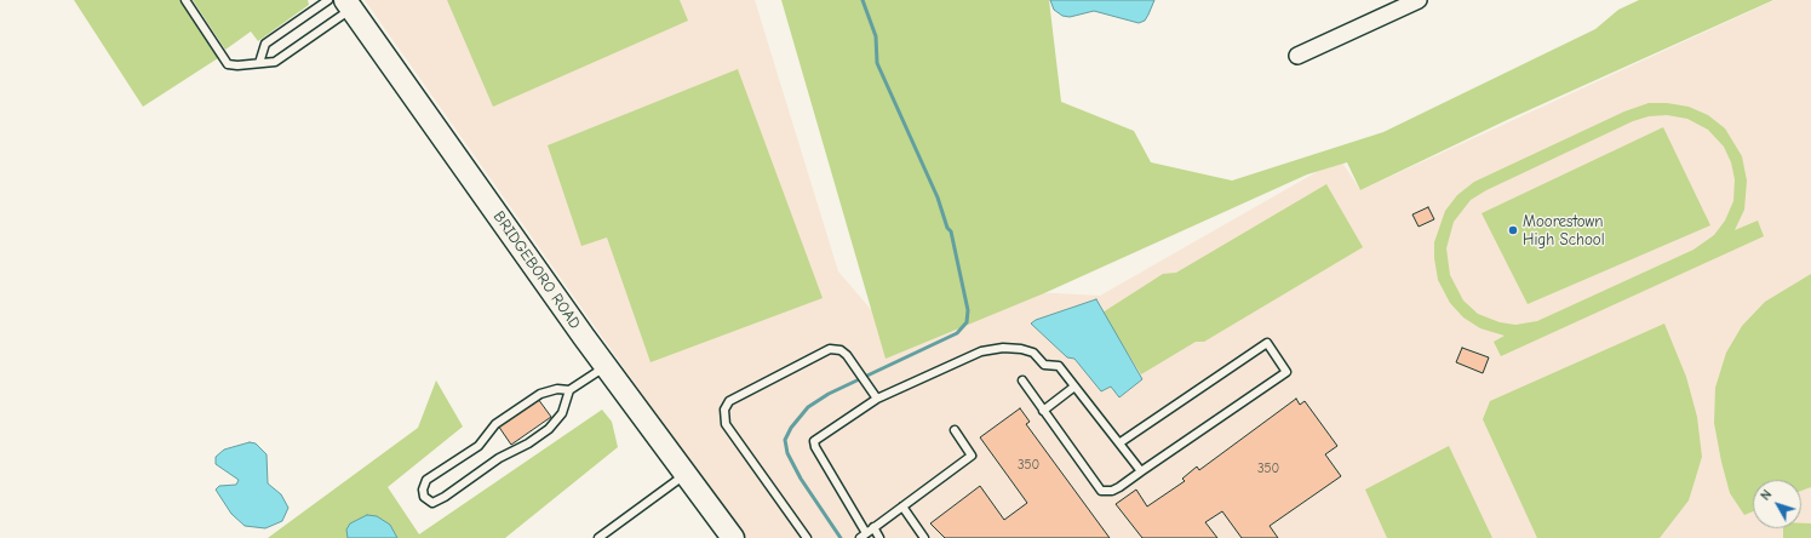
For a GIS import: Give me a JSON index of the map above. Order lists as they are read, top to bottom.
{
  "streets": {
    "main road": ["BRIDGEBORO ROAD"]
  },
  "places": ["Moorestown High School"],
  "house_numbers": ["350", "350"],
  "north": "top left"
}
